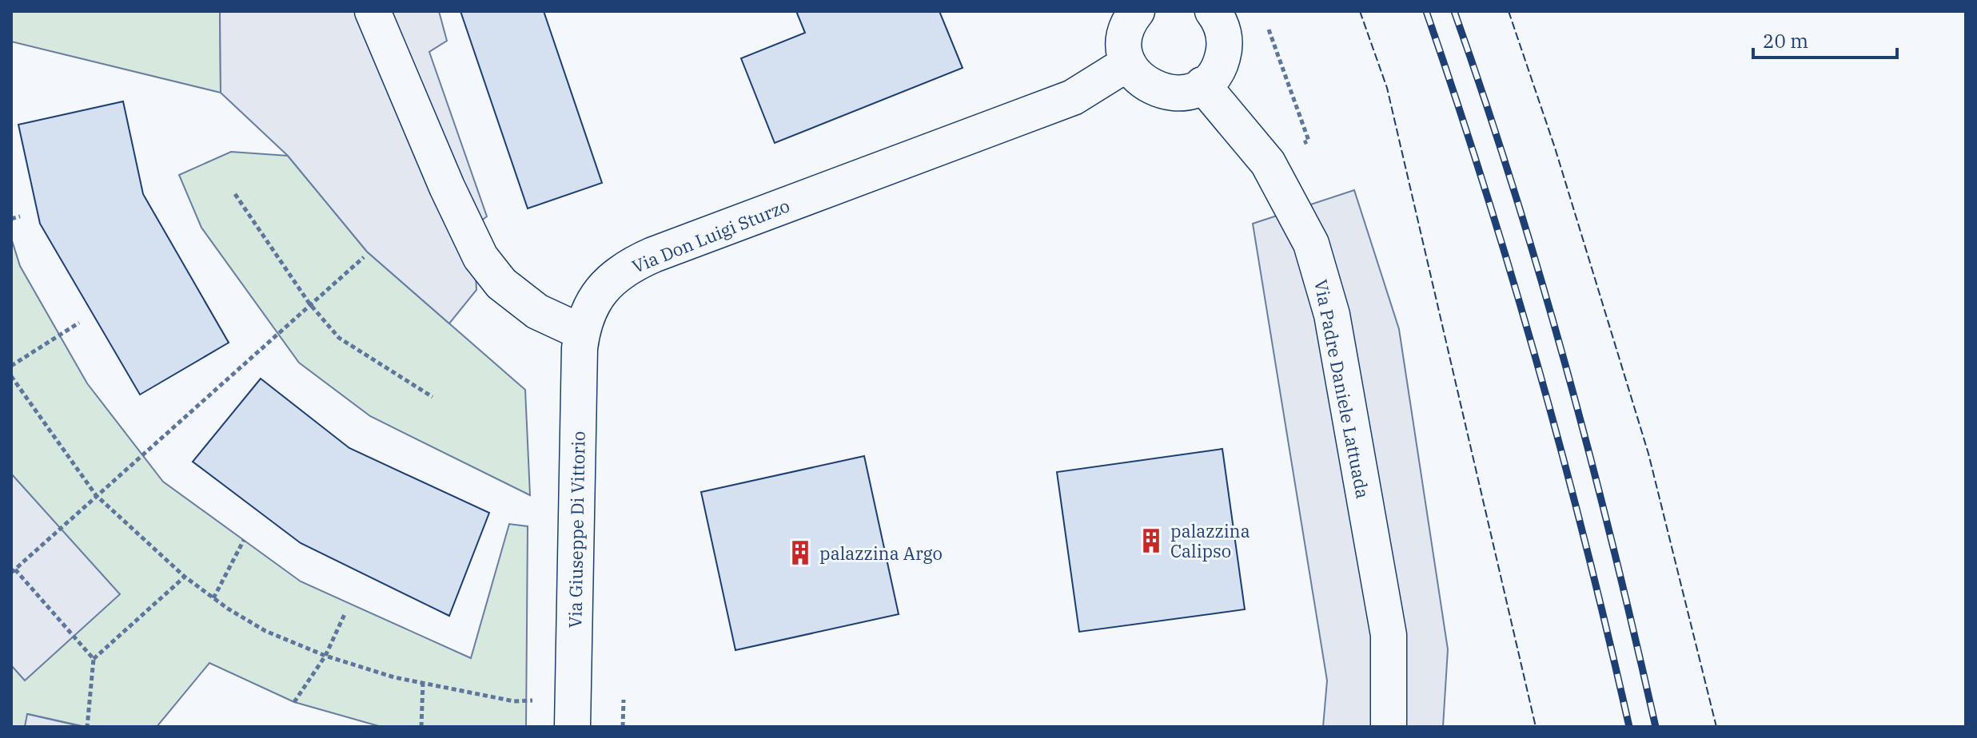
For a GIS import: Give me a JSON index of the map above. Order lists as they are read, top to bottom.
{
  "streets": {
    "street": ["Via Don Luigi Sturzo", "Via Padre Daniele Lattuada", "Via Giuseppe Di Vittorio"]
  },
  "crossings": [
    ["Via Don Luigi Sturzo", "Via Giuseppe Di Vittorio"]
  ],
  "places": {
    "building": ["palazzina Calipso", "palazzina Argo"]
  },
  "scale_bar": "20 m"
}
